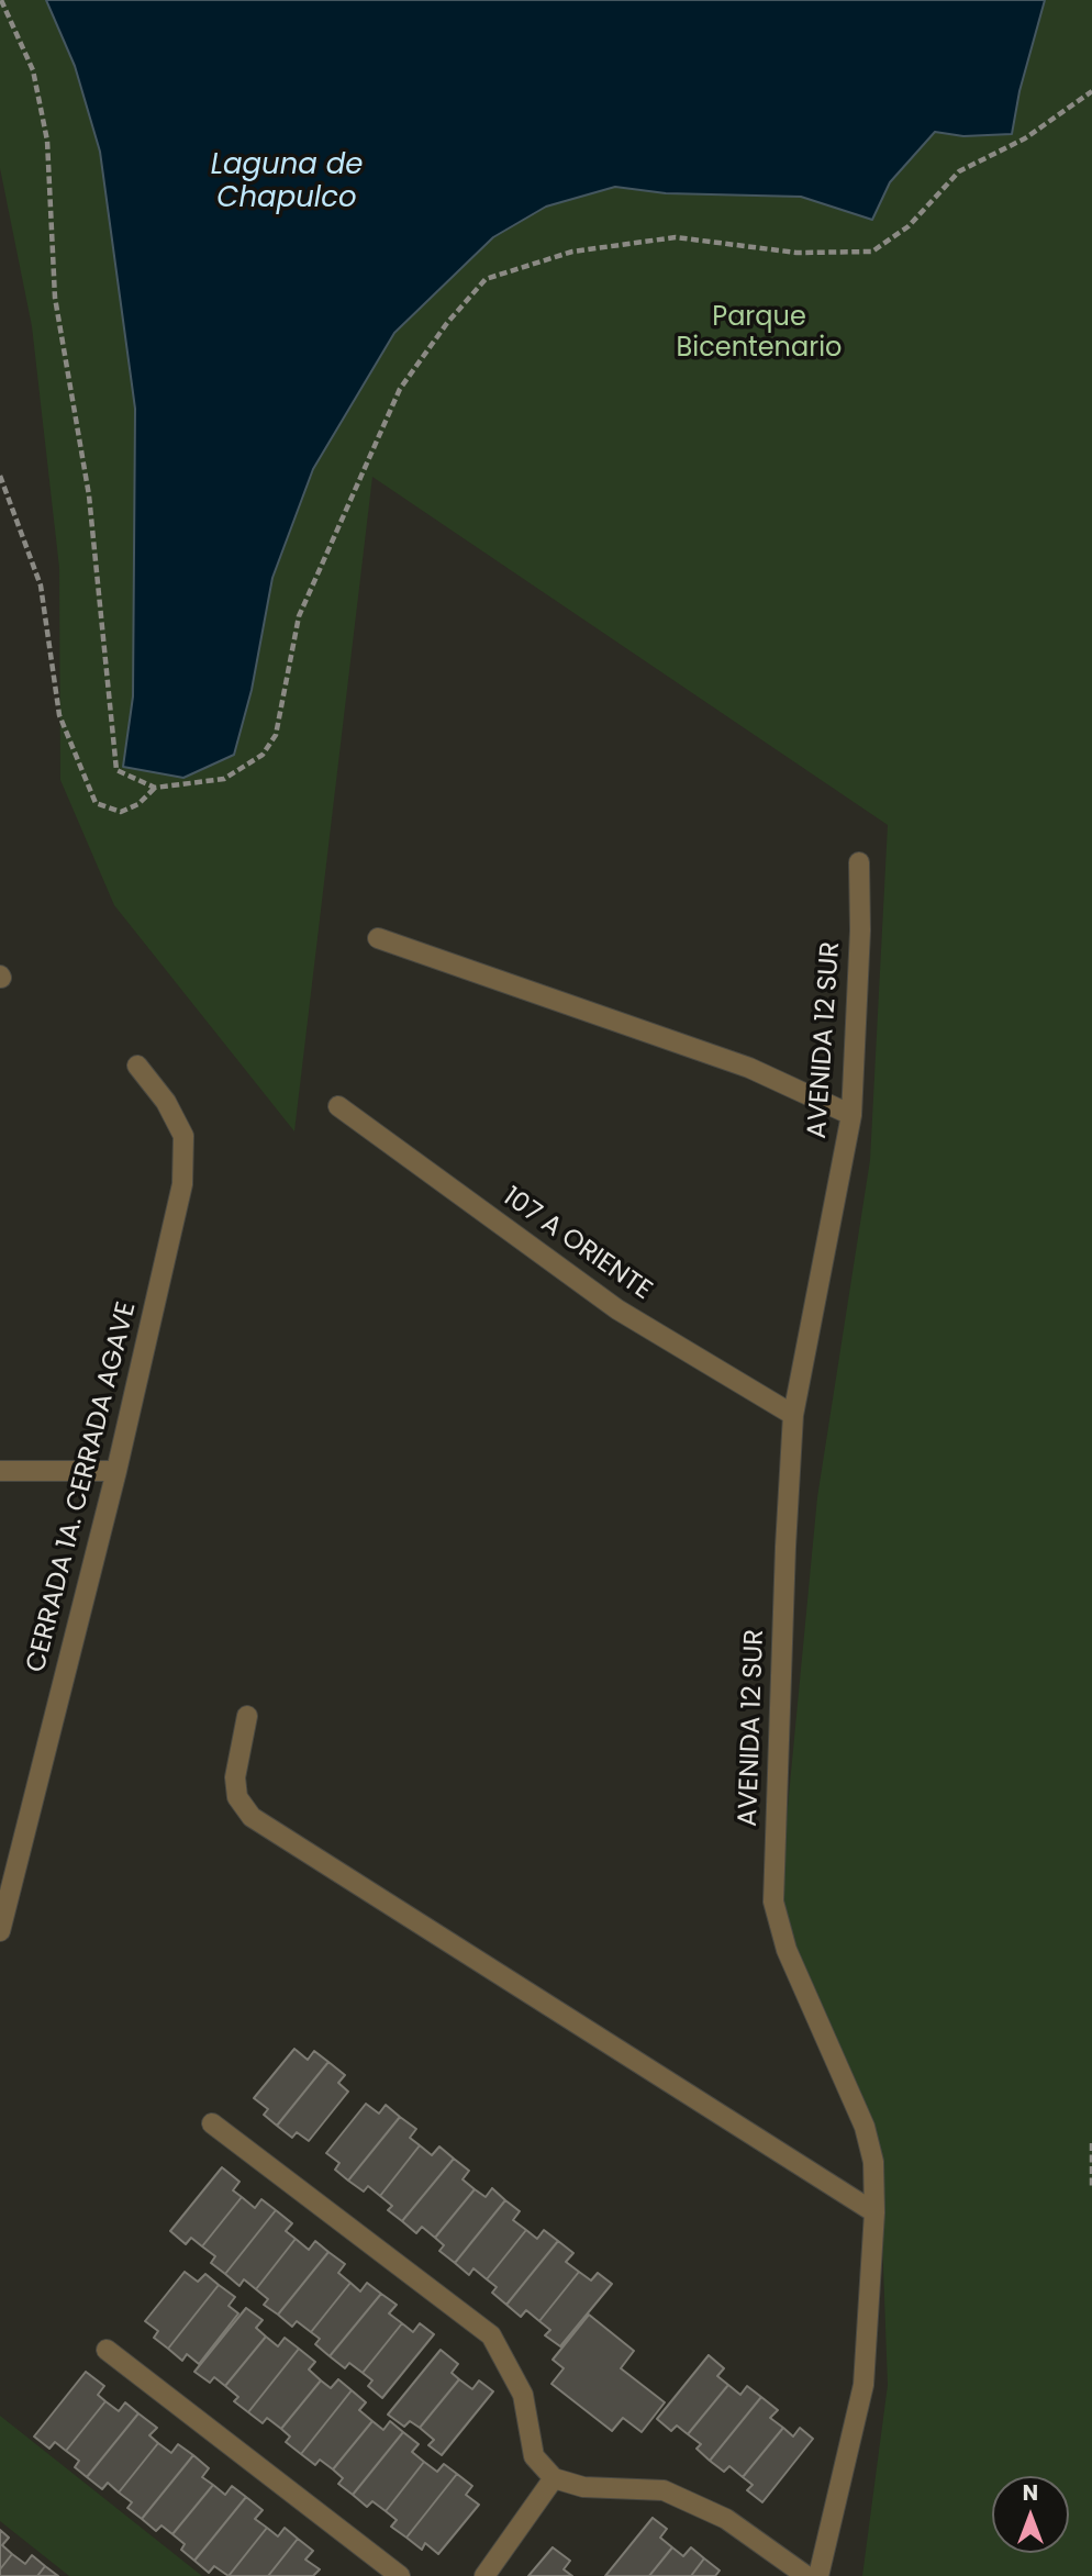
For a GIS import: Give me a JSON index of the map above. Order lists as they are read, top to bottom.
{
  "streets": {
    "street": ["AVENIDA 12 SUR", "107 A ORIENTE", "CERRADA 1A. CERRADA AGAVE"]
  },
  "crossings": [
    ["AVENIDA 12 SUR", "107 A ORIENTE"]
  ],
  "water": ["Laguna de Chapulco"],
  "parks": ["Parque Bicentenario"],
  "north": "top"
}
